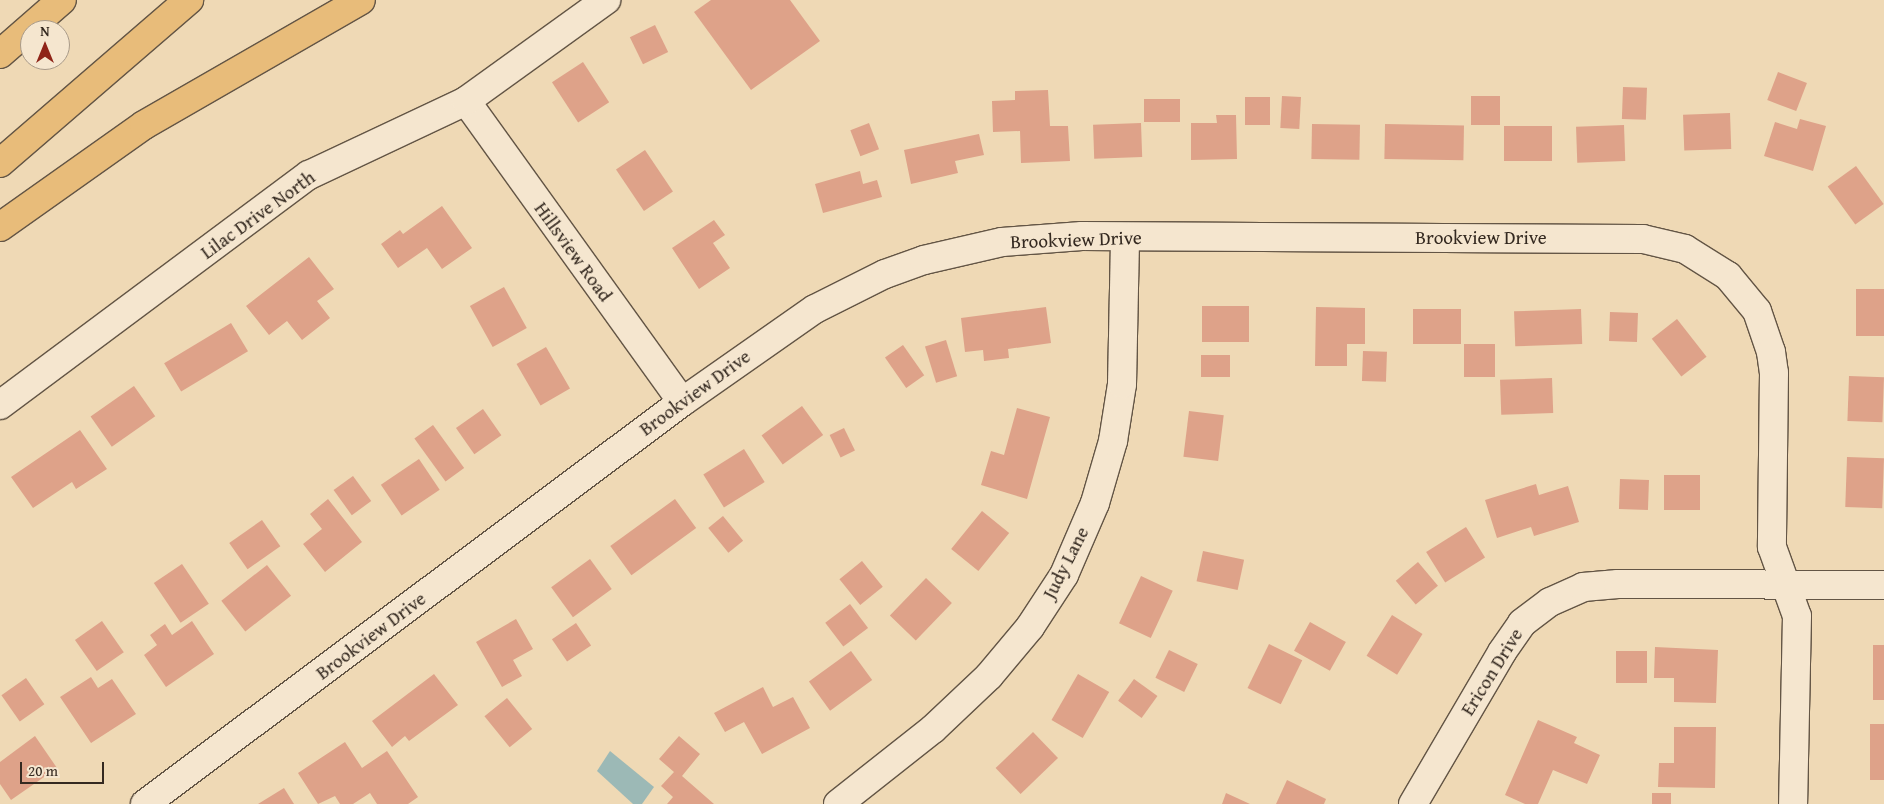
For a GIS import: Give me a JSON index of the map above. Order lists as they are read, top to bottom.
{
  "streets": {
    "street": [
      "Lilac Drive North",
      "Brookview Drive",
      "Hillsview Road",
      "Judy Lane",
      "Ericon Drive"
    ]
  },
  "crossings": [
    ["Lilac Drive North", "Hillsview Road"],
    ["Brookview Drive", "Hillsview Road"],
    ["Brookview Drive", "Judy Lane"],
    ["Brookview Drive", "Ericon Drive"]
  ],
  "scale_bar": "20 m",
  "north": "top"
}
